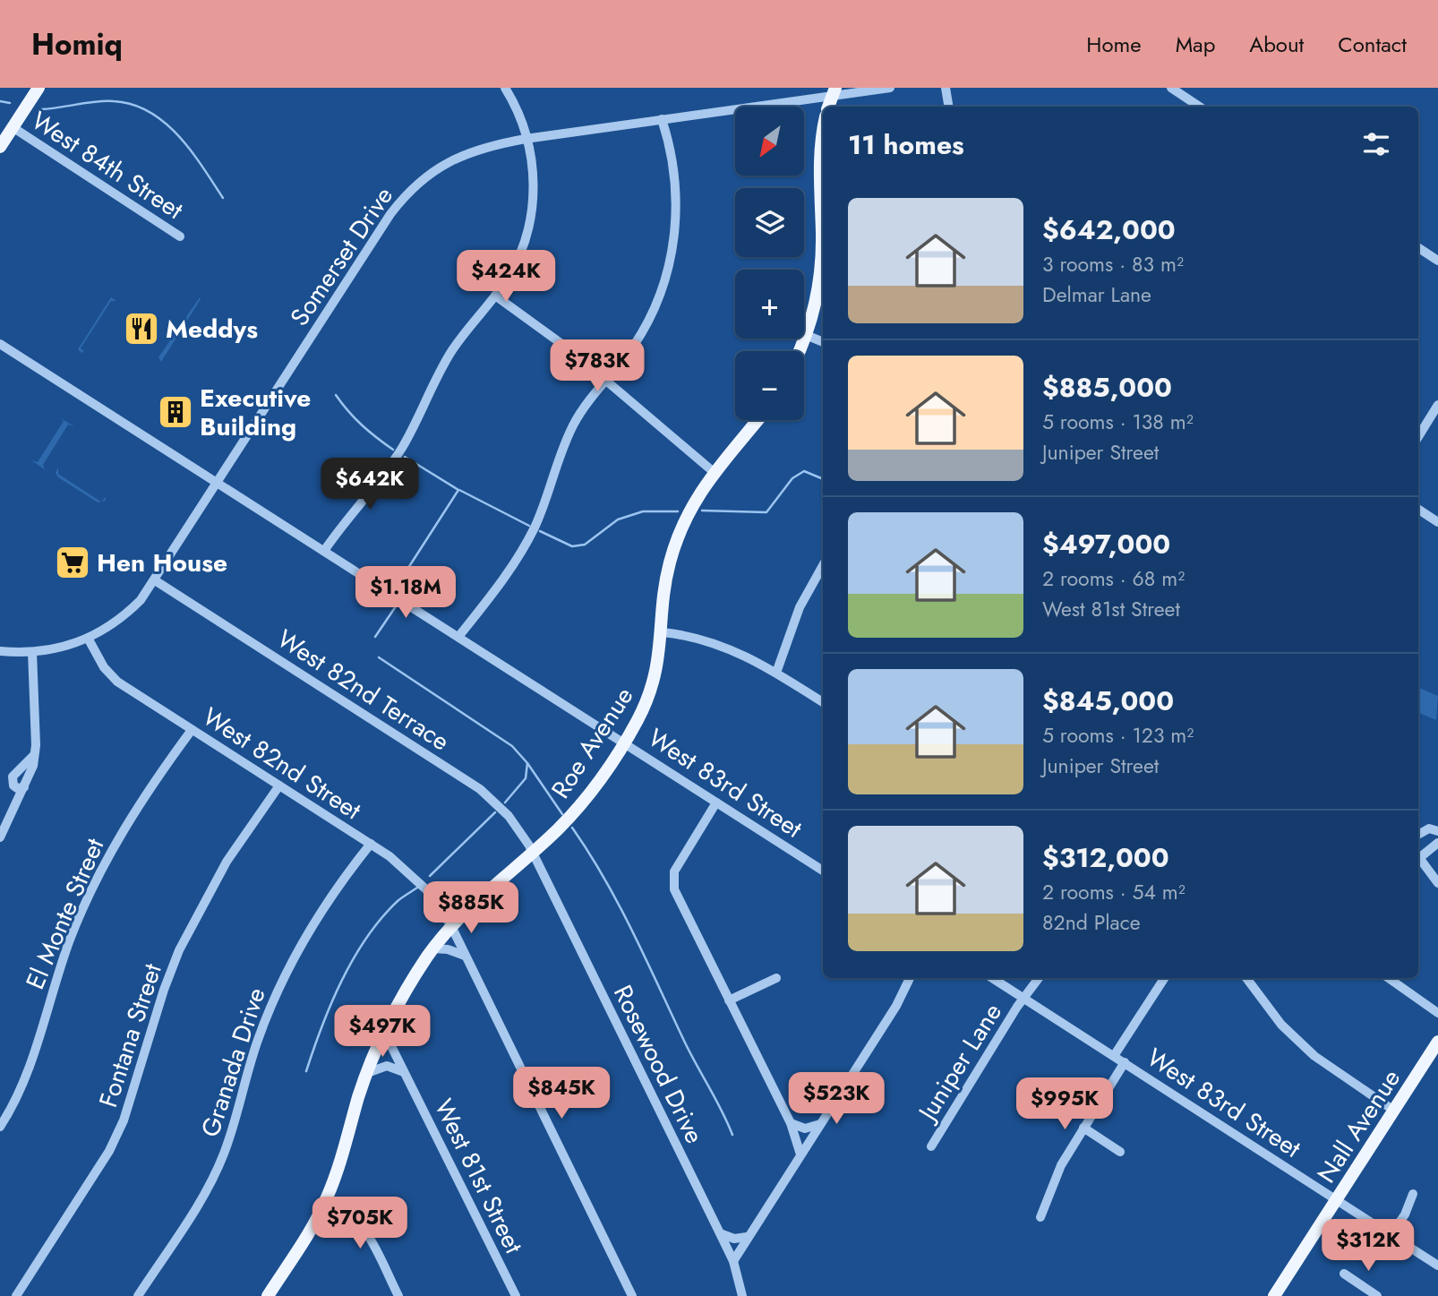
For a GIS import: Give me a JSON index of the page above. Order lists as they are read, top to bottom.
{
  "streets": {
    "main road": ["Roe Avenue", "Nall Avenue"],
    "street": [
      "West 84th Street",
      "Somerset Drive",
      "West 82nd Terrace",
      "West 82nd Street",
      "West 83rd Street",
      "El Monte Street",
      "Fontana Street",
      "Juniper Lane",
      "Granada Drive",
      "Rosewood Drive",
      "West 81st Street"
    ]
  },
  "crossings": [
    ["Somerset Drive", "West 82nd Terrace"],
    ["Somerset Drive", "West 82nd Street"],
    ["Somerset Drive", "West 83rd Street"],
    ["West 82nd Terrace", "Roe Avenue"],
    ["West 82nd Terrace", "Rosewood Drive"],
    ["Roe Avenue", "West 82nd Street"],
    ["Roe Avenue", "West 83rd Street"],
    ["Roe Avenue", "Rosewood Drive"],
    ["Roe Avenue", "West 81st Street"],
    ["West 82nd Street", "El Monte Street"],
    ["West 82nd Street", "Fontana Street"],
    ["West 82nd Street", "Granada Drive"],
    ["West 83rd Street", "Juniper Lane"],
    ["West 83rd Street", "Nall Avenue"]
  ],
  "places": {
    "restaurant": ["Meddys"],
    "building": ["Executive Building"],
    "supermarket": ["Hen House"]
  },
  "north": "bottom left",
  "page": {
    "header": "Homiq",
    "nav": [
      "Home",
      "Map",
      "About",
      "Contact"
    ],
    "map_buttons": ["+", "−"],
    "heading": "11 homes",
    "list": [
      {
        "name": "$642,000",
        "note": "3 rooms · 83 m² · Delmar Lane"
      },
      {
        "name": "$885,000",
        "note": "5 rooms · 138 m² · Juniper Street"
      },
      {
        "name": "$497,000",
        "note": "2 rooms · 68 m² · West 81st Street"
      },
      {
        "name": "$845,000",
        "note": "5 rooms · 123 m² · Juniper Street"
      },
      {
        "name": "$312,000",
        "note": "2 rooms · 54 m² · 82nd Place"
      }
    ],
    "price": [
      "$424K",
      "$783K",
      "$642K",
      "$1.18M",
      "$885K",
      "$497K",
      "$845K",
      "$523K",
      "$995K",
      "$705K",
      "$312K"
    ]
  }
}
